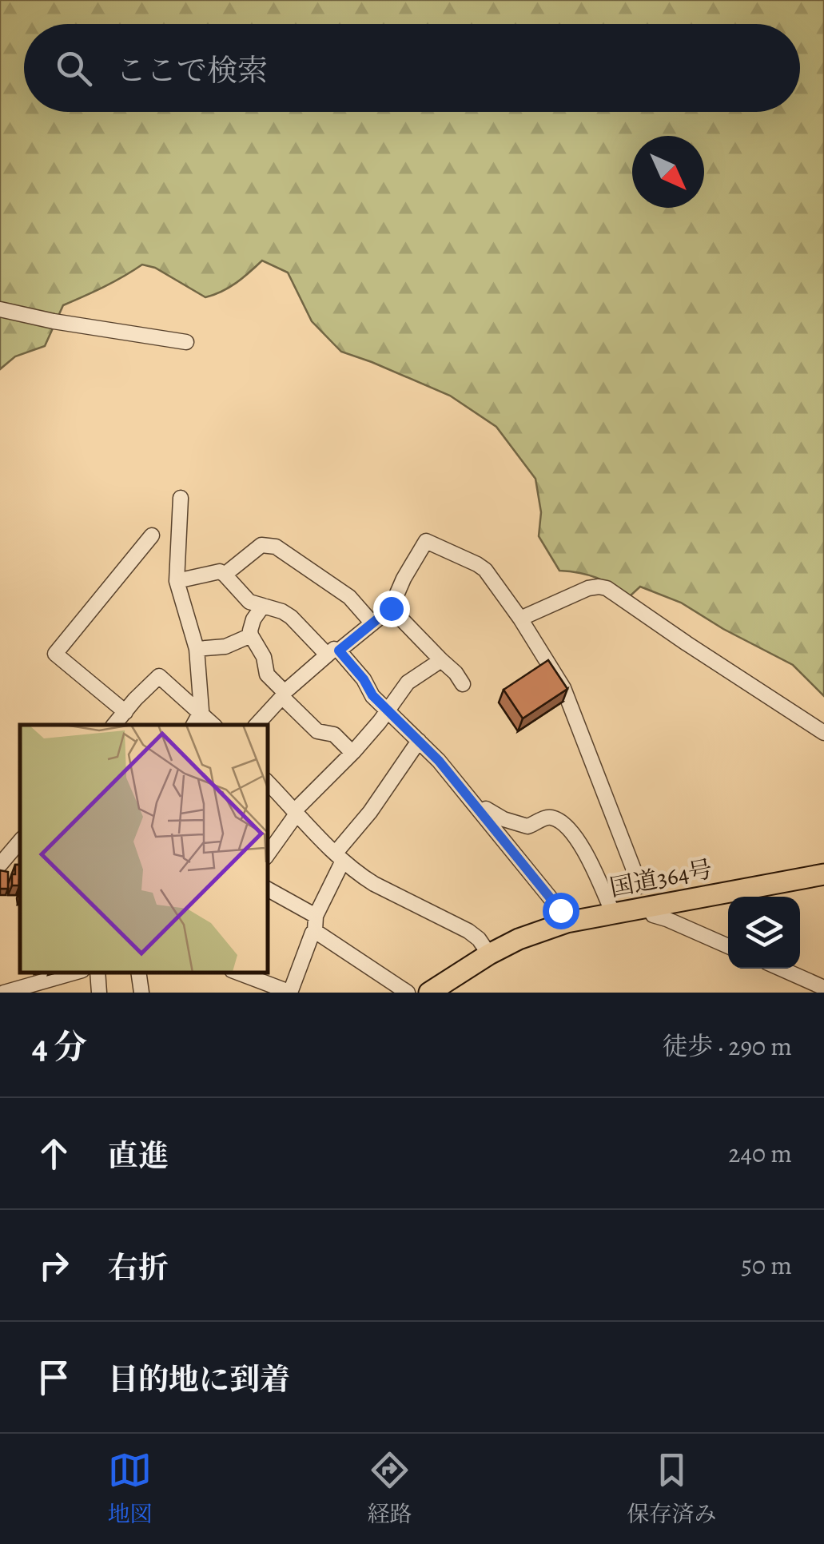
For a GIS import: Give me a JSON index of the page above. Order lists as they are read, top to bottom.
{
  "streets": {
    "highway": ["国道364号"]
  },
  "north": "bottom right",
  "page": {
    "search": "ここで検索",
    "heading": ["4 分", "徒歩 · 290 m"],
    "list": [
      ["直進", "240 m"],
      ["右折", "50 m"],
      "目的地に到着"
    ],
    "nav": ["地図", "経路", "保存済み"]
  }
}
